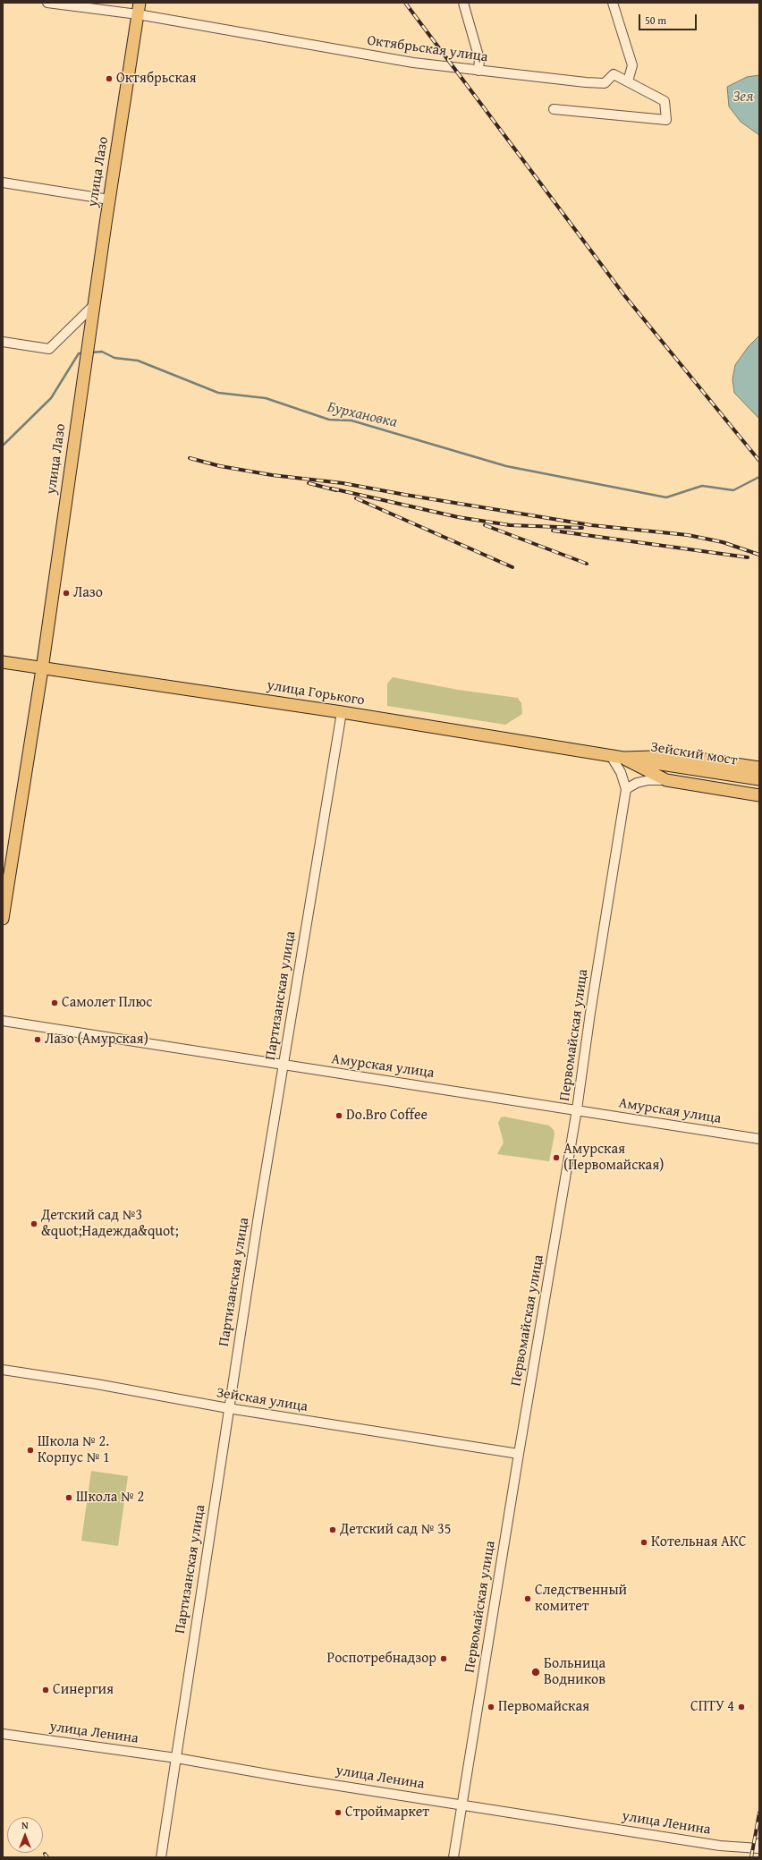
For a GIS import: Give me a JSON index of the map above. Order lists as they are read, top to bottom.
{
  "streets": {
    "main road": ["улица Лазо", "улица Горького", "Зейский мост"],
    "street": [
      "Октябрьская улица",
      "Партизанская улица",
      "Первомайская улица",
      "Амурская улица",
      "Зейская улица",
      "улица Ленина"
    ]
  },
  "crossings": [
    ["Октябрьская улица", "улица Лазо"],
    ["улица Лазо", "улица Горького"],
    ["улица Горького", "Зейский мост"],
    ["улица Горького", "Партизанская улица"],
    ["Партизанская улица", "Амурская улица"],
    ["Партизанская улица", "Зейская улица"],
    ["Партизанская улица", "улица Ленина"],
    ["Первомайская улица", "Амурская улица"],
    ["Первомайская улица", "Зейская улица"],
    ["Первомайская улица", "улица Ленина"]
  ],
  "water": ["Зея", "Бурхановка"],
  "places": [
    "Октябрьская",
    "Лазо",
    "Самолет Плюс",
    "Лазо (Амурская)",
    "Do.Bro Coffee",
    "Амурская (Первомайская)",
    "Детский сад №3 &quot;Надежда&quot;",
    "Школа № 2. Корпус № 1",
    "Школа № 2",
    "Детский сад № 35",
    "Котельная АКС",
    "Следственный комитет",
    "Роспотребнадзор",
    "Больница Водников",
    "Синергия",
    "Первомайская",
    "СПТУ 4",
    "Строймаркет"
  ],
  "scale_bar": "50 m",
  "north": "top"
}
